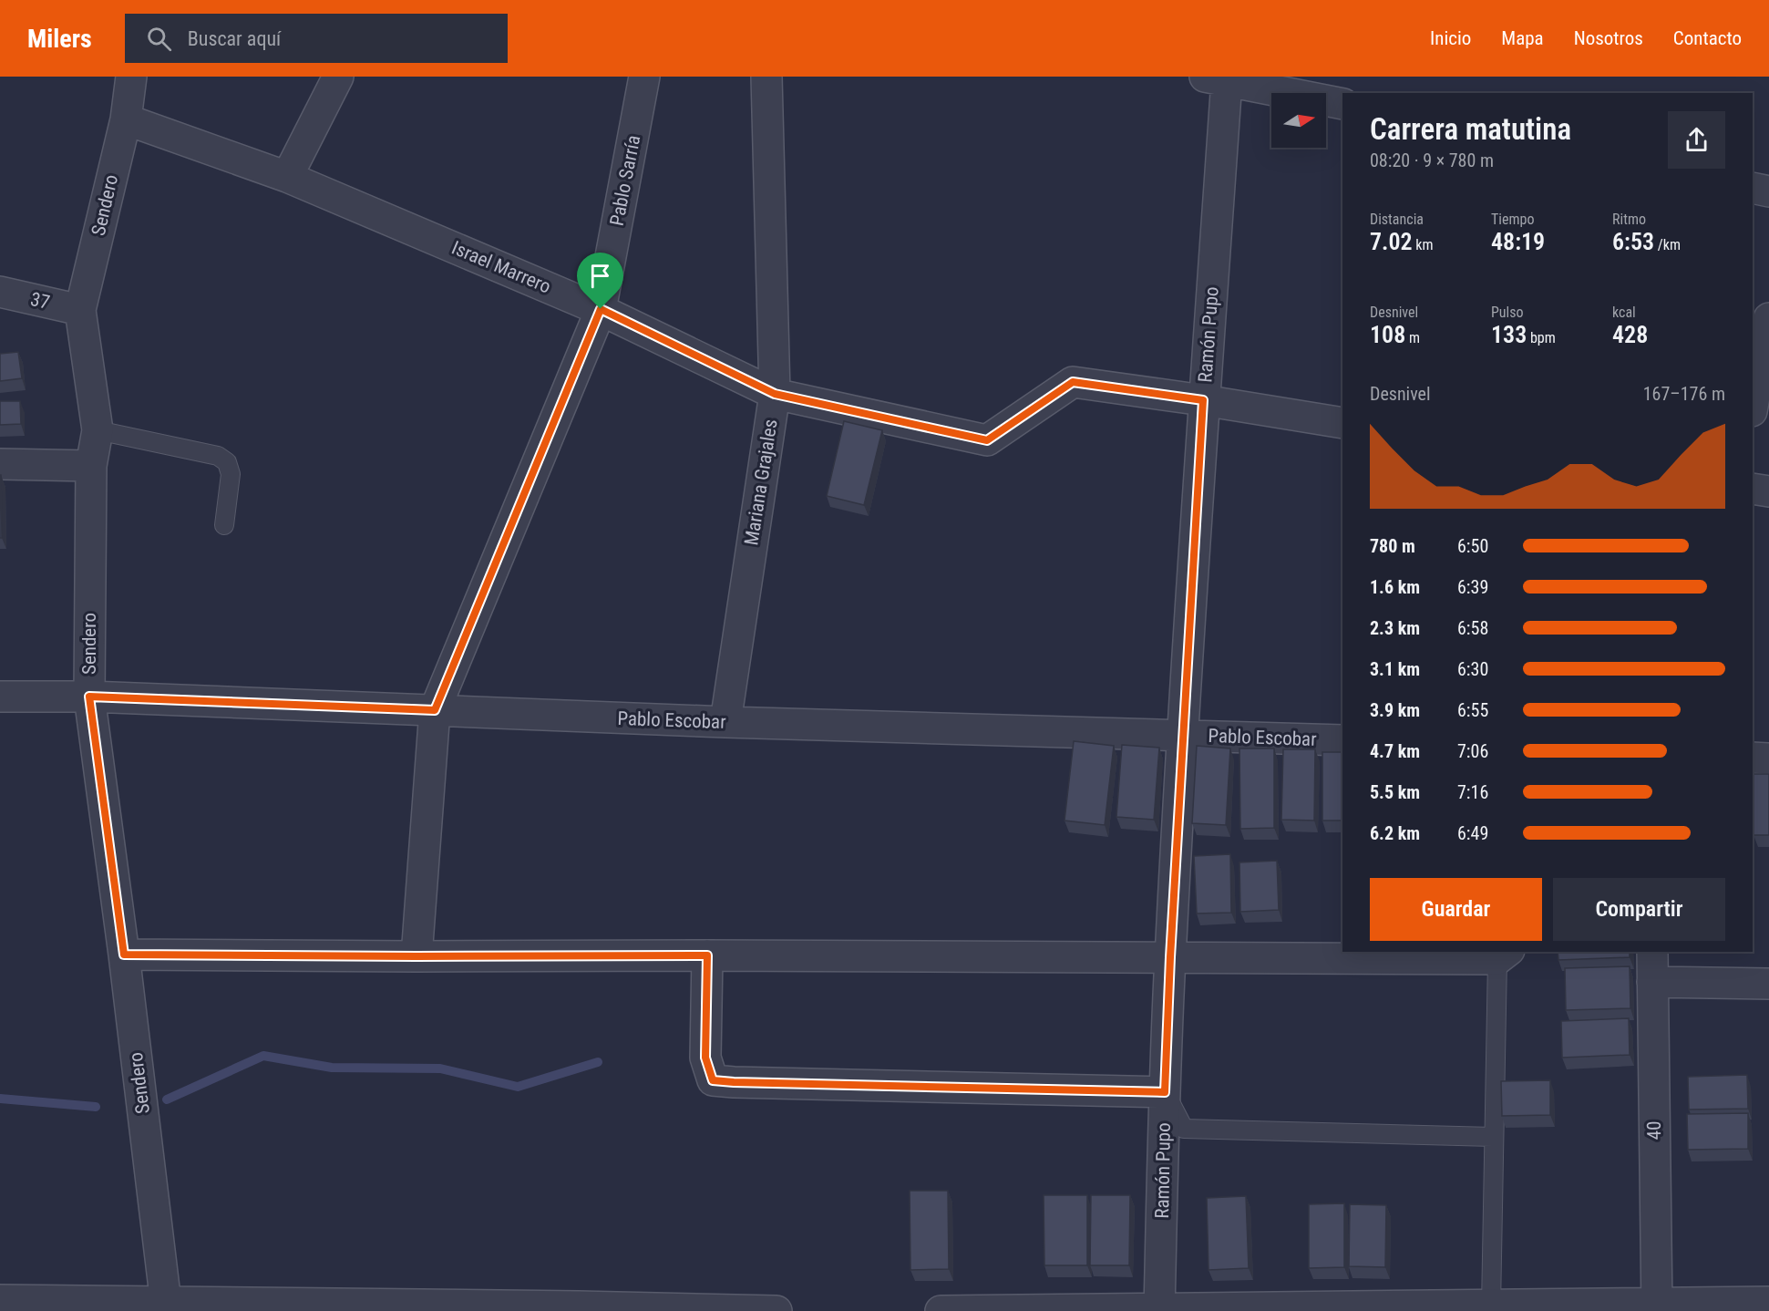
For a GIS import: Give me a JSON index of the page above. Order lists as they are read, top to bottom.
{
  "streets": {
    "street": [
      "Pablo Sarría",
      "Sendero",
      "Israel Marrero",
      "37",
      "Ramón Pupo",
      "Mariana Grajales",
      "Pablo Escobar",
      "40"
    ]
  },
  "crossings": [
    ["Pablo Sarría", "Israel Marrero"],
    ["Pablo Sarría", "Pablo Escobar"],
    ["Sendero", "Israel Marrero"],
    ["Sendero", "37"],
    ["Sendero", "Pablo Escobar"],
    ["Israel Marrero", "Ramón Pupo"],
    ["Israel Marrero", "Mariana Grajales"],
    ["Ramón Pupo", "Pablo Escobar"],
    ["Mariana Grajales", "Pablo Escobar"]
  ],
  "north": "right",
  "page": {
    "header": "Milers",
    "search": "Buscar aquí",
    "nav": [
      "Inicio",
      "Mapa",
      "Nosotros",
      "Contacto"
    ],
    "heading": ["Carrera matutina", "08:20 · 9 × 780 m"],
    "stats": [
      ["Distancia", "7.02 km"],
      ["Tiempo", "48:19"],
      ["Ritmo", "6:53 /km"],
      ["Desnivel", "108 m"],
      ["Pulso", "133 bpm"],
      ["kcal", "428"]
    ],
    "chart": ["Desnivel", "167–176 m"],
    "list": [
      {
        "name": "780 m",
        "note": "6:50"
      },
      {
        "name": "1.6 km",
        "note": "6:39"
      },
      {
        "name": "2.3 km",
        "note": "6:58"
      },
      {
        "name": "3.1 km",
        "note": "6:30"
      },
      {
        "name": "3.9 km",
        "note": "6:55"
      },
      {
        "name": "4.7 km",
        "note": "7:06"
      },
      {
        "name": "5.5 km",
        "note": "7:16"
      },
      {
        "name": "6.2 km",
        "note": "6:49"
      }
    ],
    "buttons": ["Guardar", "Compartir"]
  }
}
